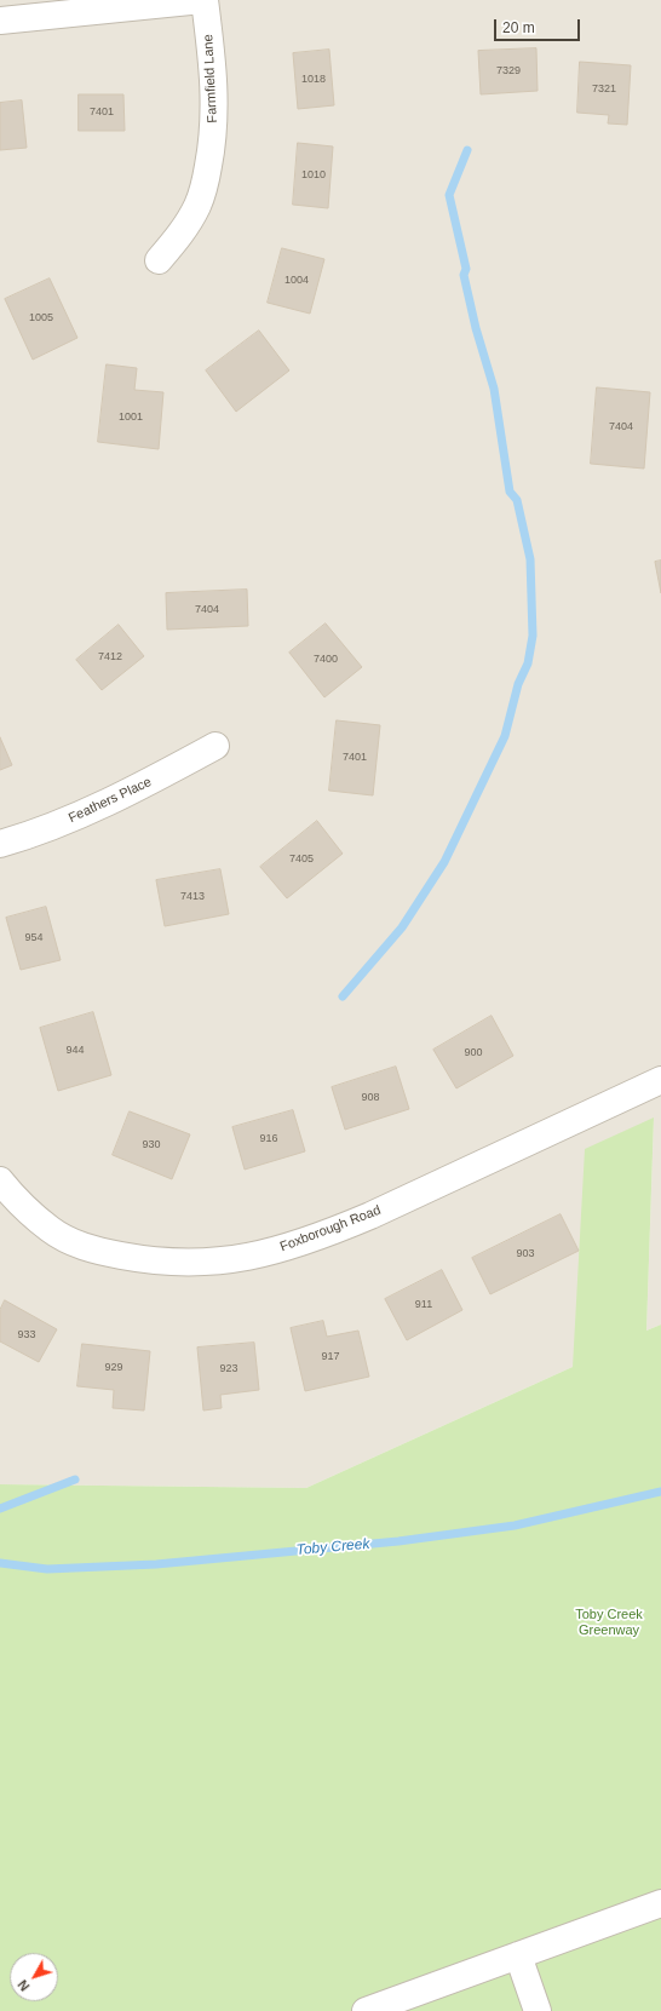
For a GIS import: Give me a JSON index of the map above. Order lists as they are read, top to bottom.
{
  "streets": {
    "street": ["Farmfield Lane", "Feathers Place", "Foxborough Road"]
  },
  "water": ["Toby Creek"],
  "parks": ["Toby Creek Greenway"],
  "house_numbers": [
    "7329",
    "1018",
    "7321",
    "7401",
    "1010",
    "1004",
    "1005",
    "1001",
    "7404",
    "7404",
    "7412",
    "7400",
    "7401",
    "7405",
    "7413",
    "954",
    "944",
    "900",
    "908",
    "916",
    "930",
    "903",
    "911",
    "933",
    "917",
    "929",
    "923"
  ],
  "scale_bar": "20 m",
  "north": "bottom left"
}
